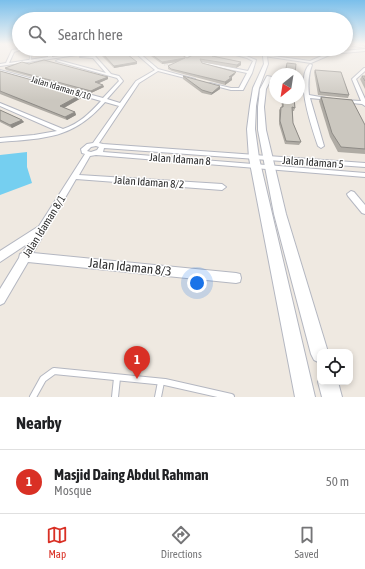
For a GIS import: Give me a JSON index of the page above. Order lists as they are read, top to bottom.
{
  "streets": {
    "street": [
      "Jalan Idaman 8/10",
      "Jalan Idaman 8",
      "Jalan Idaman 5",
      "Jalan Idaman 8/2",
      "Jalan Idaman 8/1",
      "Jalan Idaman 8/3"
    ]
  },
  "crossings": [
    ["Jalan Idaman 8", "Jalan Idaman 5"],
    ["Jalan Idaman 8", "Jalan Idaman 8/1"],
    ["Jalan Idaman 8/2", "Jalan Idaman 8/1"],
    ["Jalan Idaman 8/1", "Jalan Idaman 8/3"]
  ],
  "north": "bottom left",
  "page": {
    "search": "Search here",
    "pins": "1",
    "heading": "Nearby",
    "list": [
      {
        "mark": "1",
        "name": "Masjid Daing Abdul Rahman",
        "note": "Mosque",
        "value": "50 m"
      }
    ],
    "nav": ["Map", "Directions", "Saved"]
  }
}
